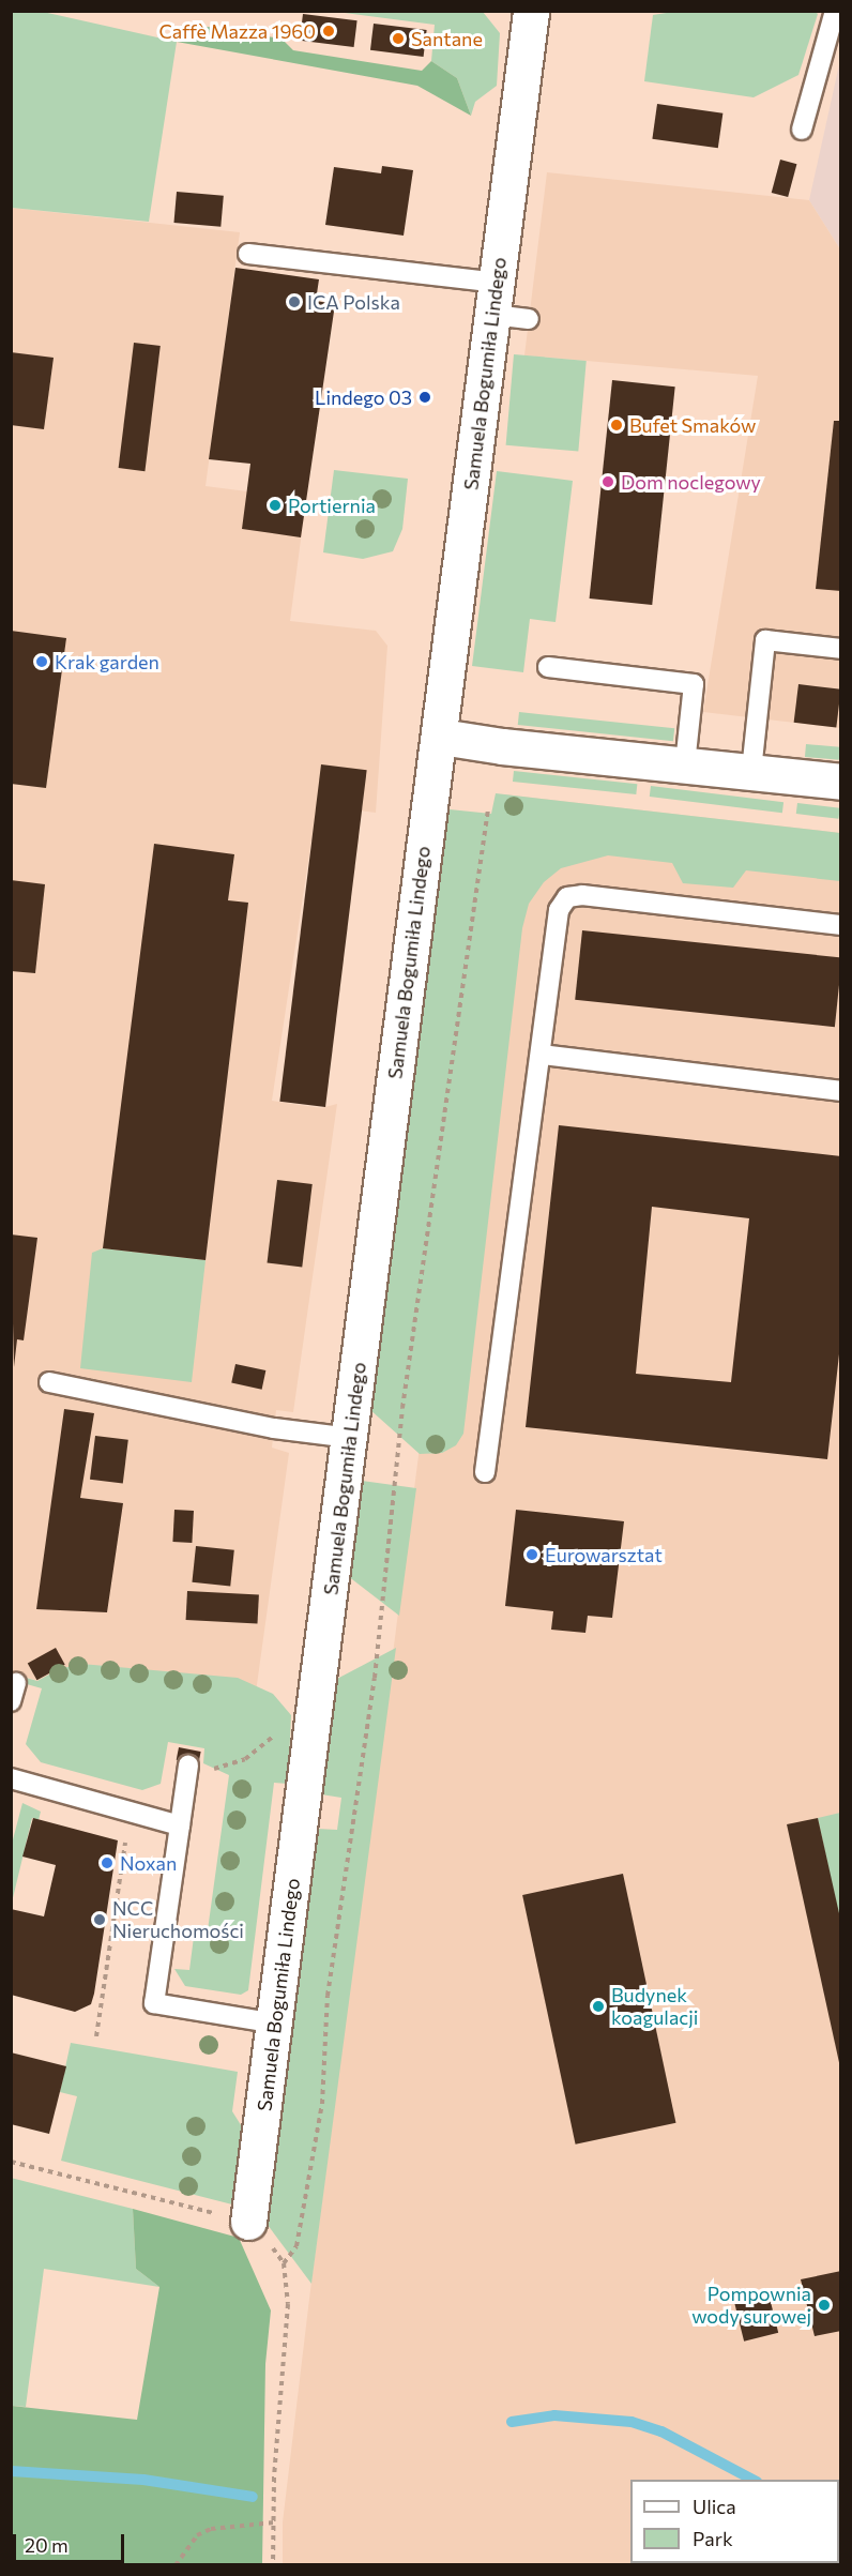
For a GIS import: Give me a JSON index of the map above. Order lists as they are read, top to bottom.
{
  "streets": {
    "street": ["Samuela Bogumiła Lindego"]
  },
  "places": [
    "Caffè Mazza 1960",
    "Santane",
    "ICA Polska",
    "Lindego 03",
    "Bufet Smaków",
    "Dom noclegowy",
    "Portiernia",
    "Krak garden",
    "Eurowarsztat",
    "Noxan",
    "NCC Nieruchomości",
    "Budynek koagulacji",
    "Pompownia wody surowej"
  ],
  "legend": ["Ulica", "Park"],
  "scale_bar": "20 m"
}
